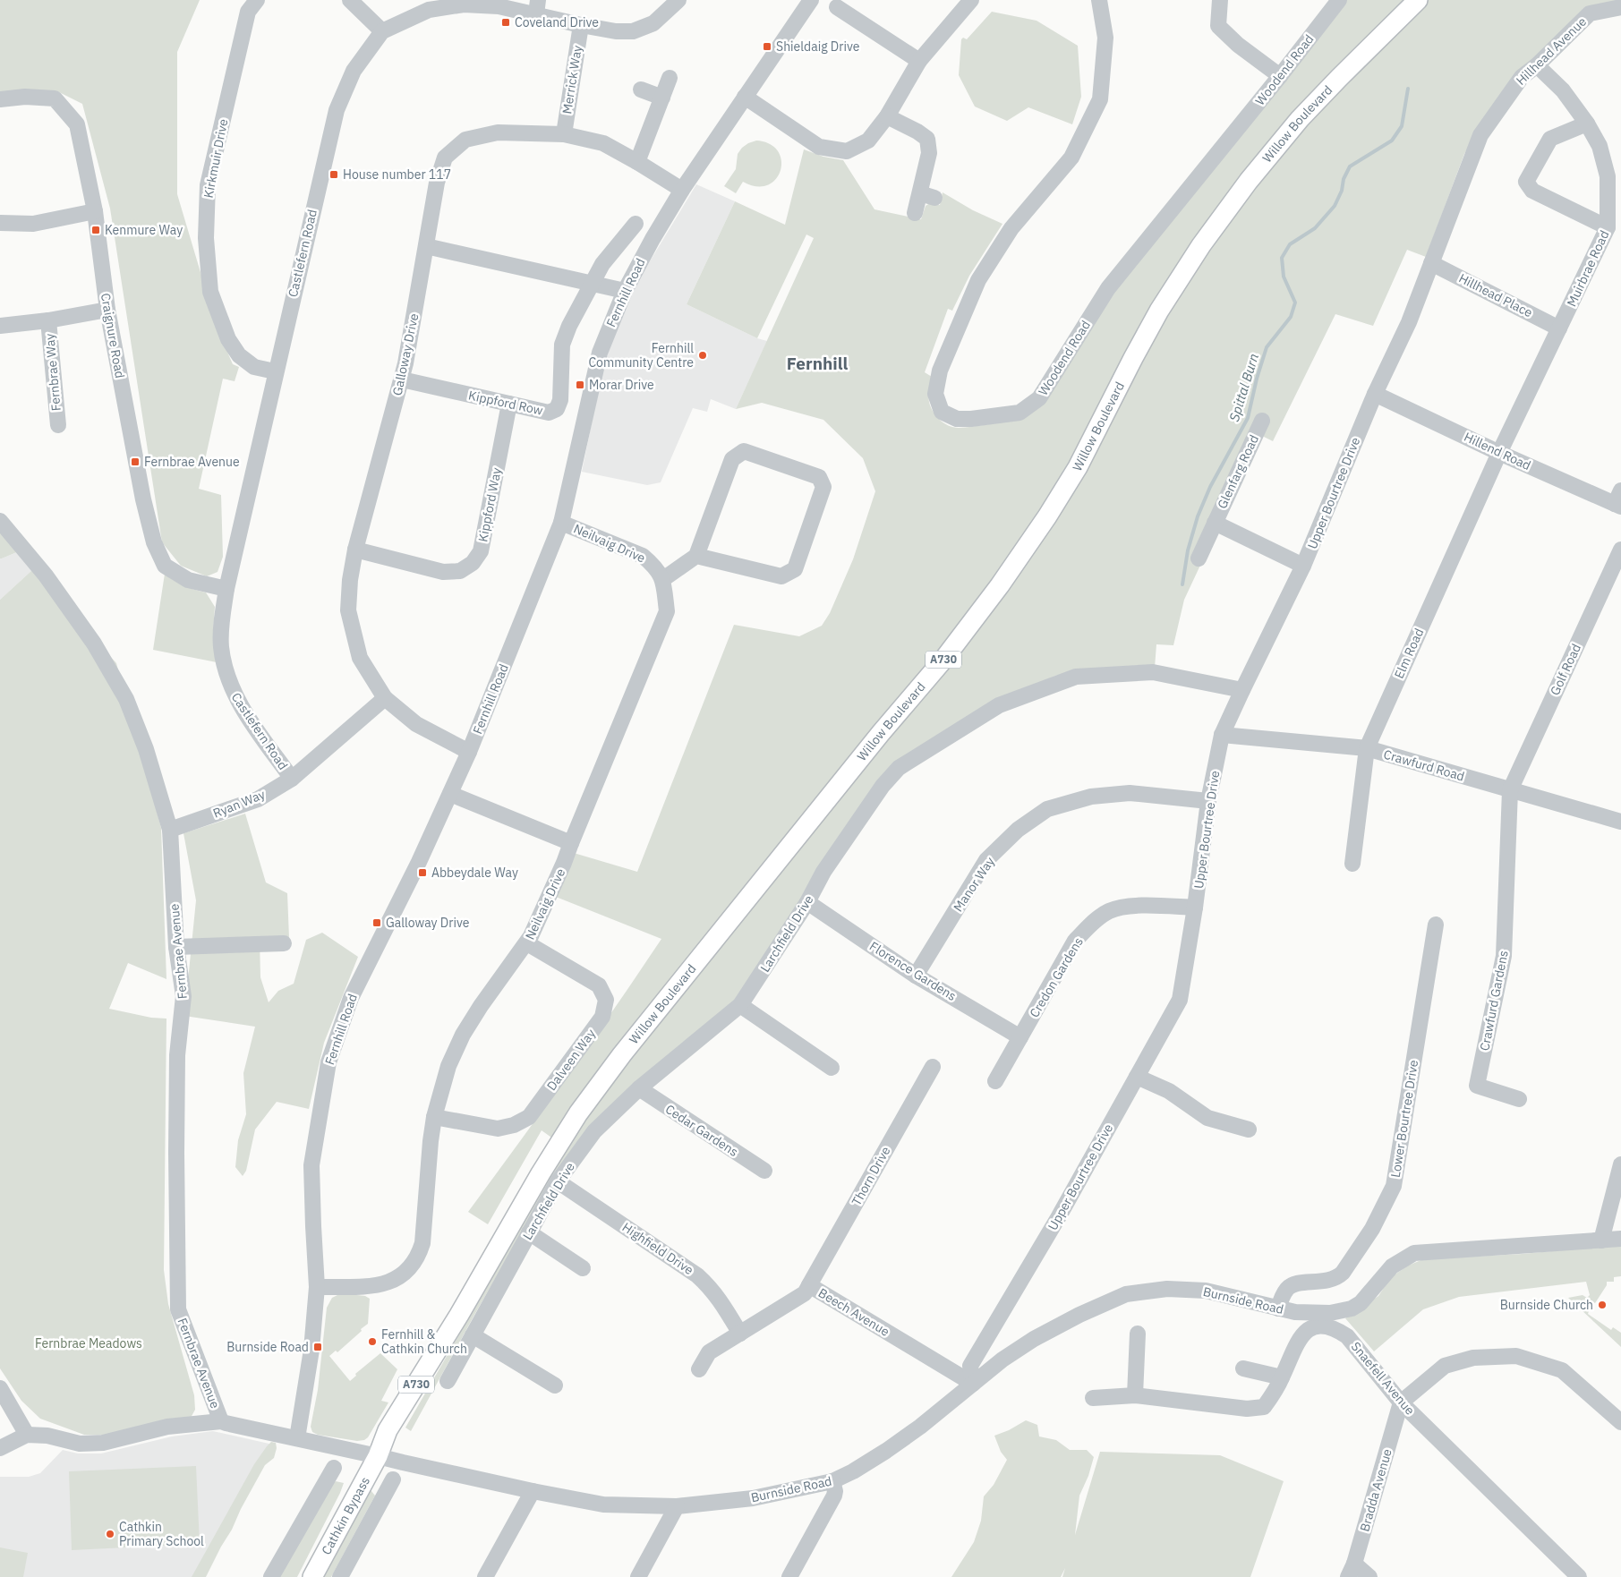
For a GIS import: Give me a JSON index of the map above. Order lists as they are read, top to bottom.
{
  "streets": {
    "main road": ["Willow Boulevard", "A730", "Cathkin Bypass"],
    "street": [
      "Hillhead Avenue",
      "Woodend Road",
      "Merrick Way",
      "Kirkmuir Drive",
      "Castlefern Road",
      "Muirbrae Road",
      "Fernhill Road",
      "Hillhead Place",
      "Craignure Road",
      "Galloway Drive",
      "Fernbrae Way",
      "Kippford Row",
      "Hillend Road",
      "Glenfarg Road",
      "Upper Bourtree Drive",
      "Kippford Way",
      "Neilvaig Drive",
      "Elm Road",
      "Golf Road",
      "Crawfurd Road",
      "Ryan Way",
      "Manor Way",
      "Larchfield Drive",
      "Fernbrae Avenue",
      "Florence Gardens",
      "Credon Gardens",
      "Crawfurd Gardens",
      "Dalveen Way",
      "Lower Bourtree Drive",
      "Cedar Gardens",
      "Thorn Drive",
      "Highfield Drive",
      "Burnside Road",
      "Beech Avenue",
      "Snaefell Avenue",
      "Bradda Avenue"
    ]
  },
  "crossings": [
    ["Hillhead Avenue", "Muirbrae Road"],
    ["Hillhead Avenue", "Hillhead Place"],
    ["Hillhead Avenue", "Upper Bourtree Drive"],
    ["Merrick Way", "Castlefern Road"],
    ["Merrick Way", "Galloway Drive"],
    ["Willow Boulevard", "Burnside Road"],
    ["Willow Boulevard", "Cathkin Bypass"],
    ["Kirkmuir Drive", "Castlefern Road"],
    ["Castlefern Road", "Craignure Road"],
    ["Castlefern Road", "Ryan Way"],
    ["Muirbrae Road", "Hillhead Place"],
    ["Muirbrae Road", "Hillend Road"],
    ["Muirbrae Road", "Elm Road"],
    ["Fernhill Road", "Galloway Drive"],
    ["Fernhill Road", "Neilvaig Drive"],
    ["Fernhill Road", "Burnside Road"],
    ["Hillhead Place", "Upper Bourtree Drive"],
    ["Craignure Road", "Fernbrae Way"],
    ["Galloway Drive", "Kippford Row"],
    ["Galloway Drive", "Kippford Way"],
    ["Galloway Drive", "Ryan Way"],
    ["Kippford Row", "Kippford Way"],
    ["Hillend Road", "Upper Bourtree Drive"],
    ["Hillend Road", "Elm Road"],
    ["Glenfarg Road", "Upper Bourtree Drive"],
    ["Upper Bourtree Drive", "Crawfurd Road"],
    ["Upper Bourtree Drive", "Manor Way"],
    ["Upper Bourtree Drive", "Larchfield Drive"],
    ["Upper Bourtree Drive", "Credon Gardens"],
    ["Upper Bourtree Drive", "Burnside Road"],
    ["Upper Bourtree Drive", "Beech Avenue"],
    ["Neilvaig Drive", "Dalveen Way"],
    ["Elm Road", "Crawfurd Road"],
    ["Golf Road", "Crawfurd Road"],
    ["Golf Road", "Crawfurd Gardens"],
    ["Crawfurd Road", "Crawfurd Gardens"],
    ["Ryan Way", "Fernbrae Avenue"],
    ["Manor Way", "Florence Gardens"],
    ["Larchfield Drive", "Florence Gardens"],
    ["Larchfield Drive", "Cedar Gardens"],
    ["Larchfield Drive", "Highfield Drive"],
    ["Fernbrae Avenue", "Burnside Road"],
    ["Florence Gardens", "Credon Gardens"],
    ["Lower Bourtree Drive", "Burnside Road"],
    ["Thorn Drive", "Beech Avenue"],
    ["Highfield Drive", "Beech Avenue"],
    ["Burnside Road", "Beech Avenue"],
    ["Burnside Road", "Cathkin Bypass"],
    ["Snaefell Avenue", "Bradda Avenue"]
  ],
  "districts": ["Fernhill"],
  "water": ["Spittal Burn"],
  "parks": ["Fernbrae Meadows"],
  "places": {
    "transit": [
      "Coveland Drive",
      "Shieldaig Drive",
      "House number 117",
      "Kenmure Way",
      "Morar Drive",
      "Fernbrae Avenue",
      "Abbeydale Way",
      "Galloway Drive",
      "Burnside Road"
    ],
    "other": [
      "Fernhill Community Centre",
      "Burnside Church",
      "Fernhill & Cathkin Church",
      "Cathkin Primary School"
    ]
  }
}
